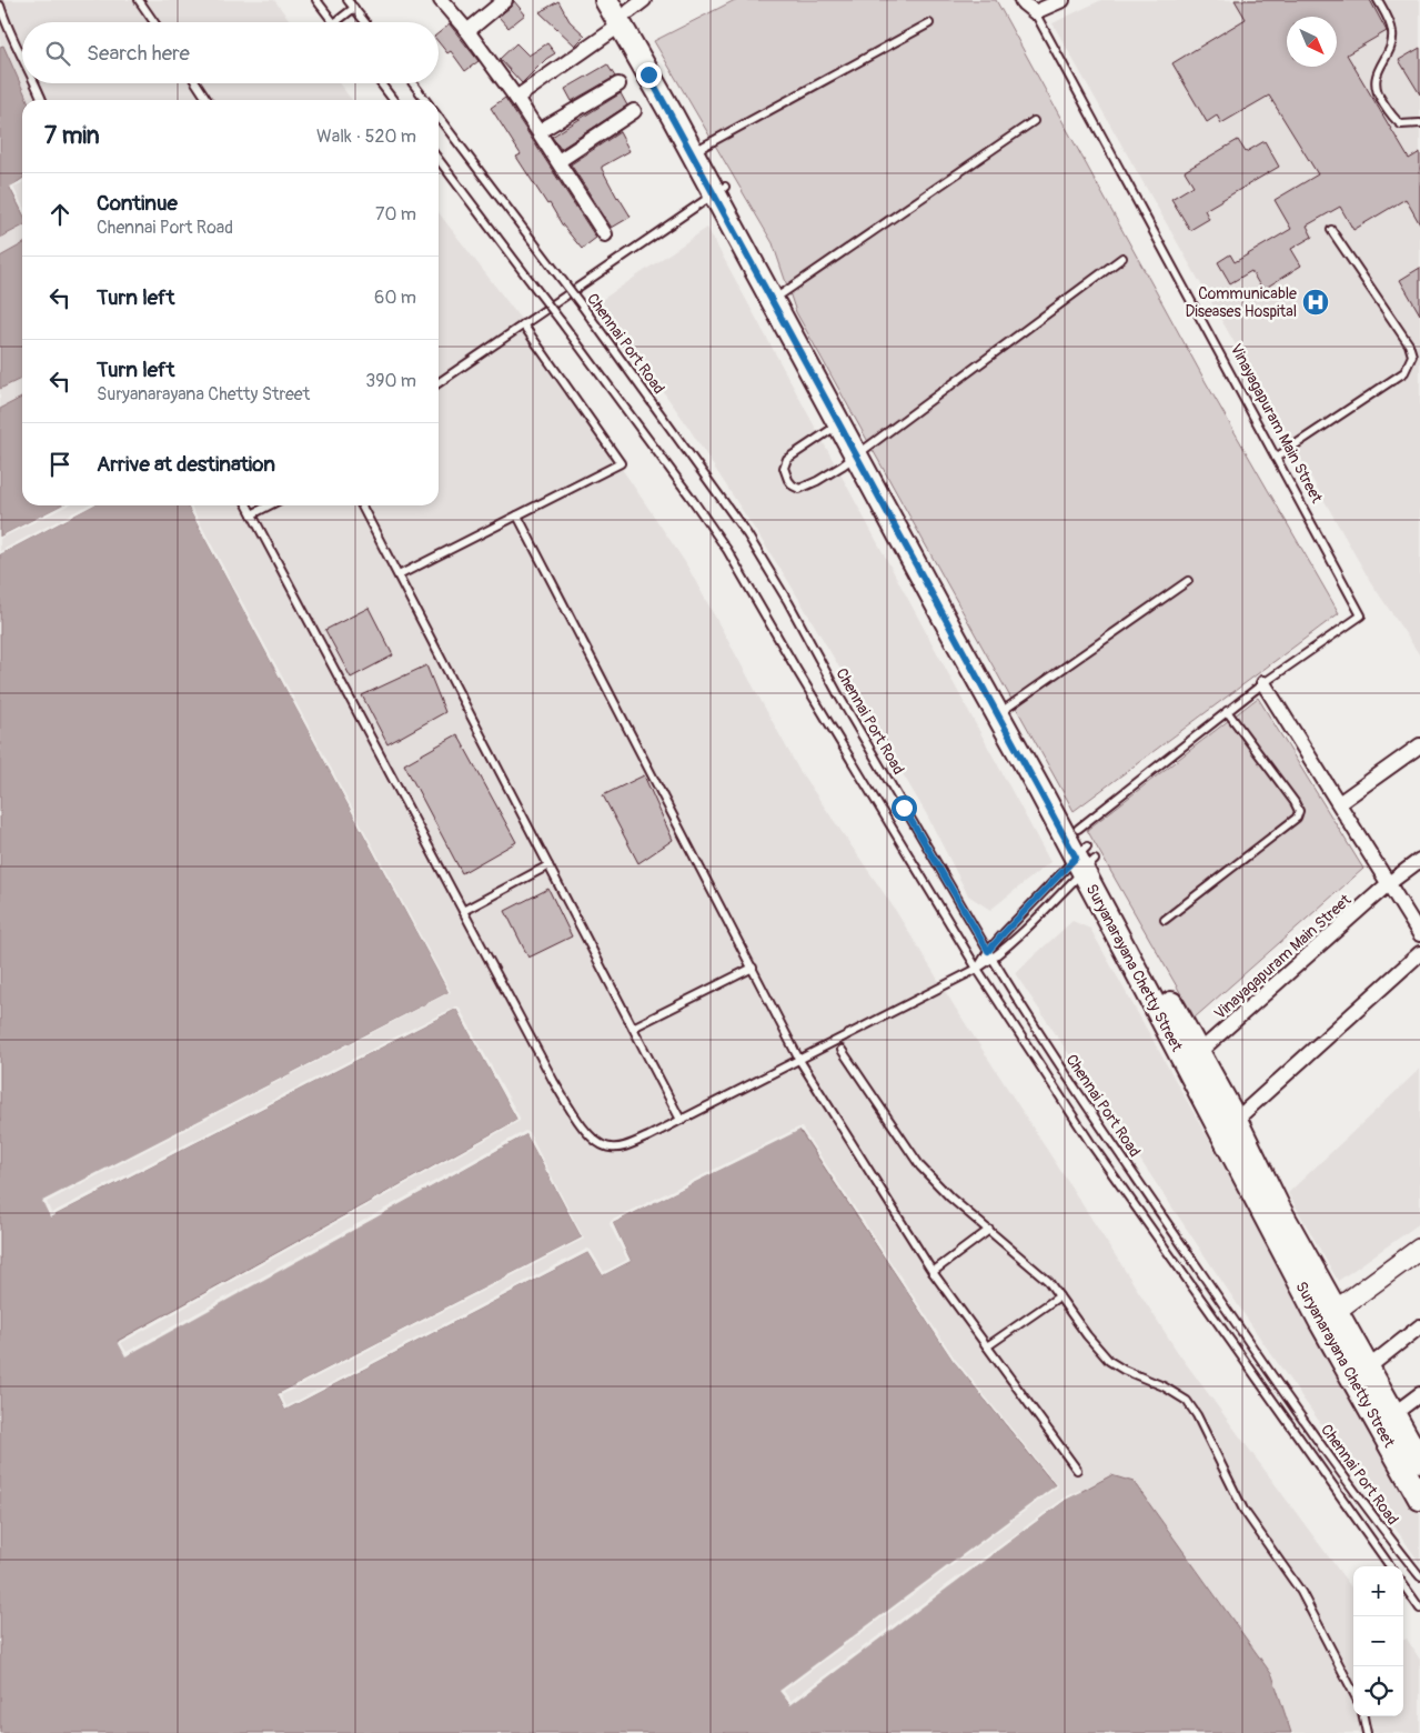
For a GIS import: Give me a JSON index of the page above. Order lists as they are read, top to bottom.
{
  "streets": {
    "main road": ["Suryanarayana Chetty Street"],
    "street": ["Vinayagapuram Main Street"],
    "lane": ["Chennai Port Road"]
  },
  "crossings": [
    ["Vinayagapuram Main Street", "Suryanarayana Chetty Street"]
  ],
  "places": {
    "hospital": ["Communicable Diseases Hospital"]
  },
  "north": "bottom right",
  "page": {
    "search": "Search here",
    "heading": ["7 min", "Walk · 520 m"],
    "list": [
      ["Continue", "Chennai Port Road", "70 m"],
      ["Turn left", "60 m"],
      ["Turn left", "Suryanarayana Chetty Street", "390 m"],
      "Arrive at destination"
    ],
    "map_buttons": ["+", "−"]
  }
}
